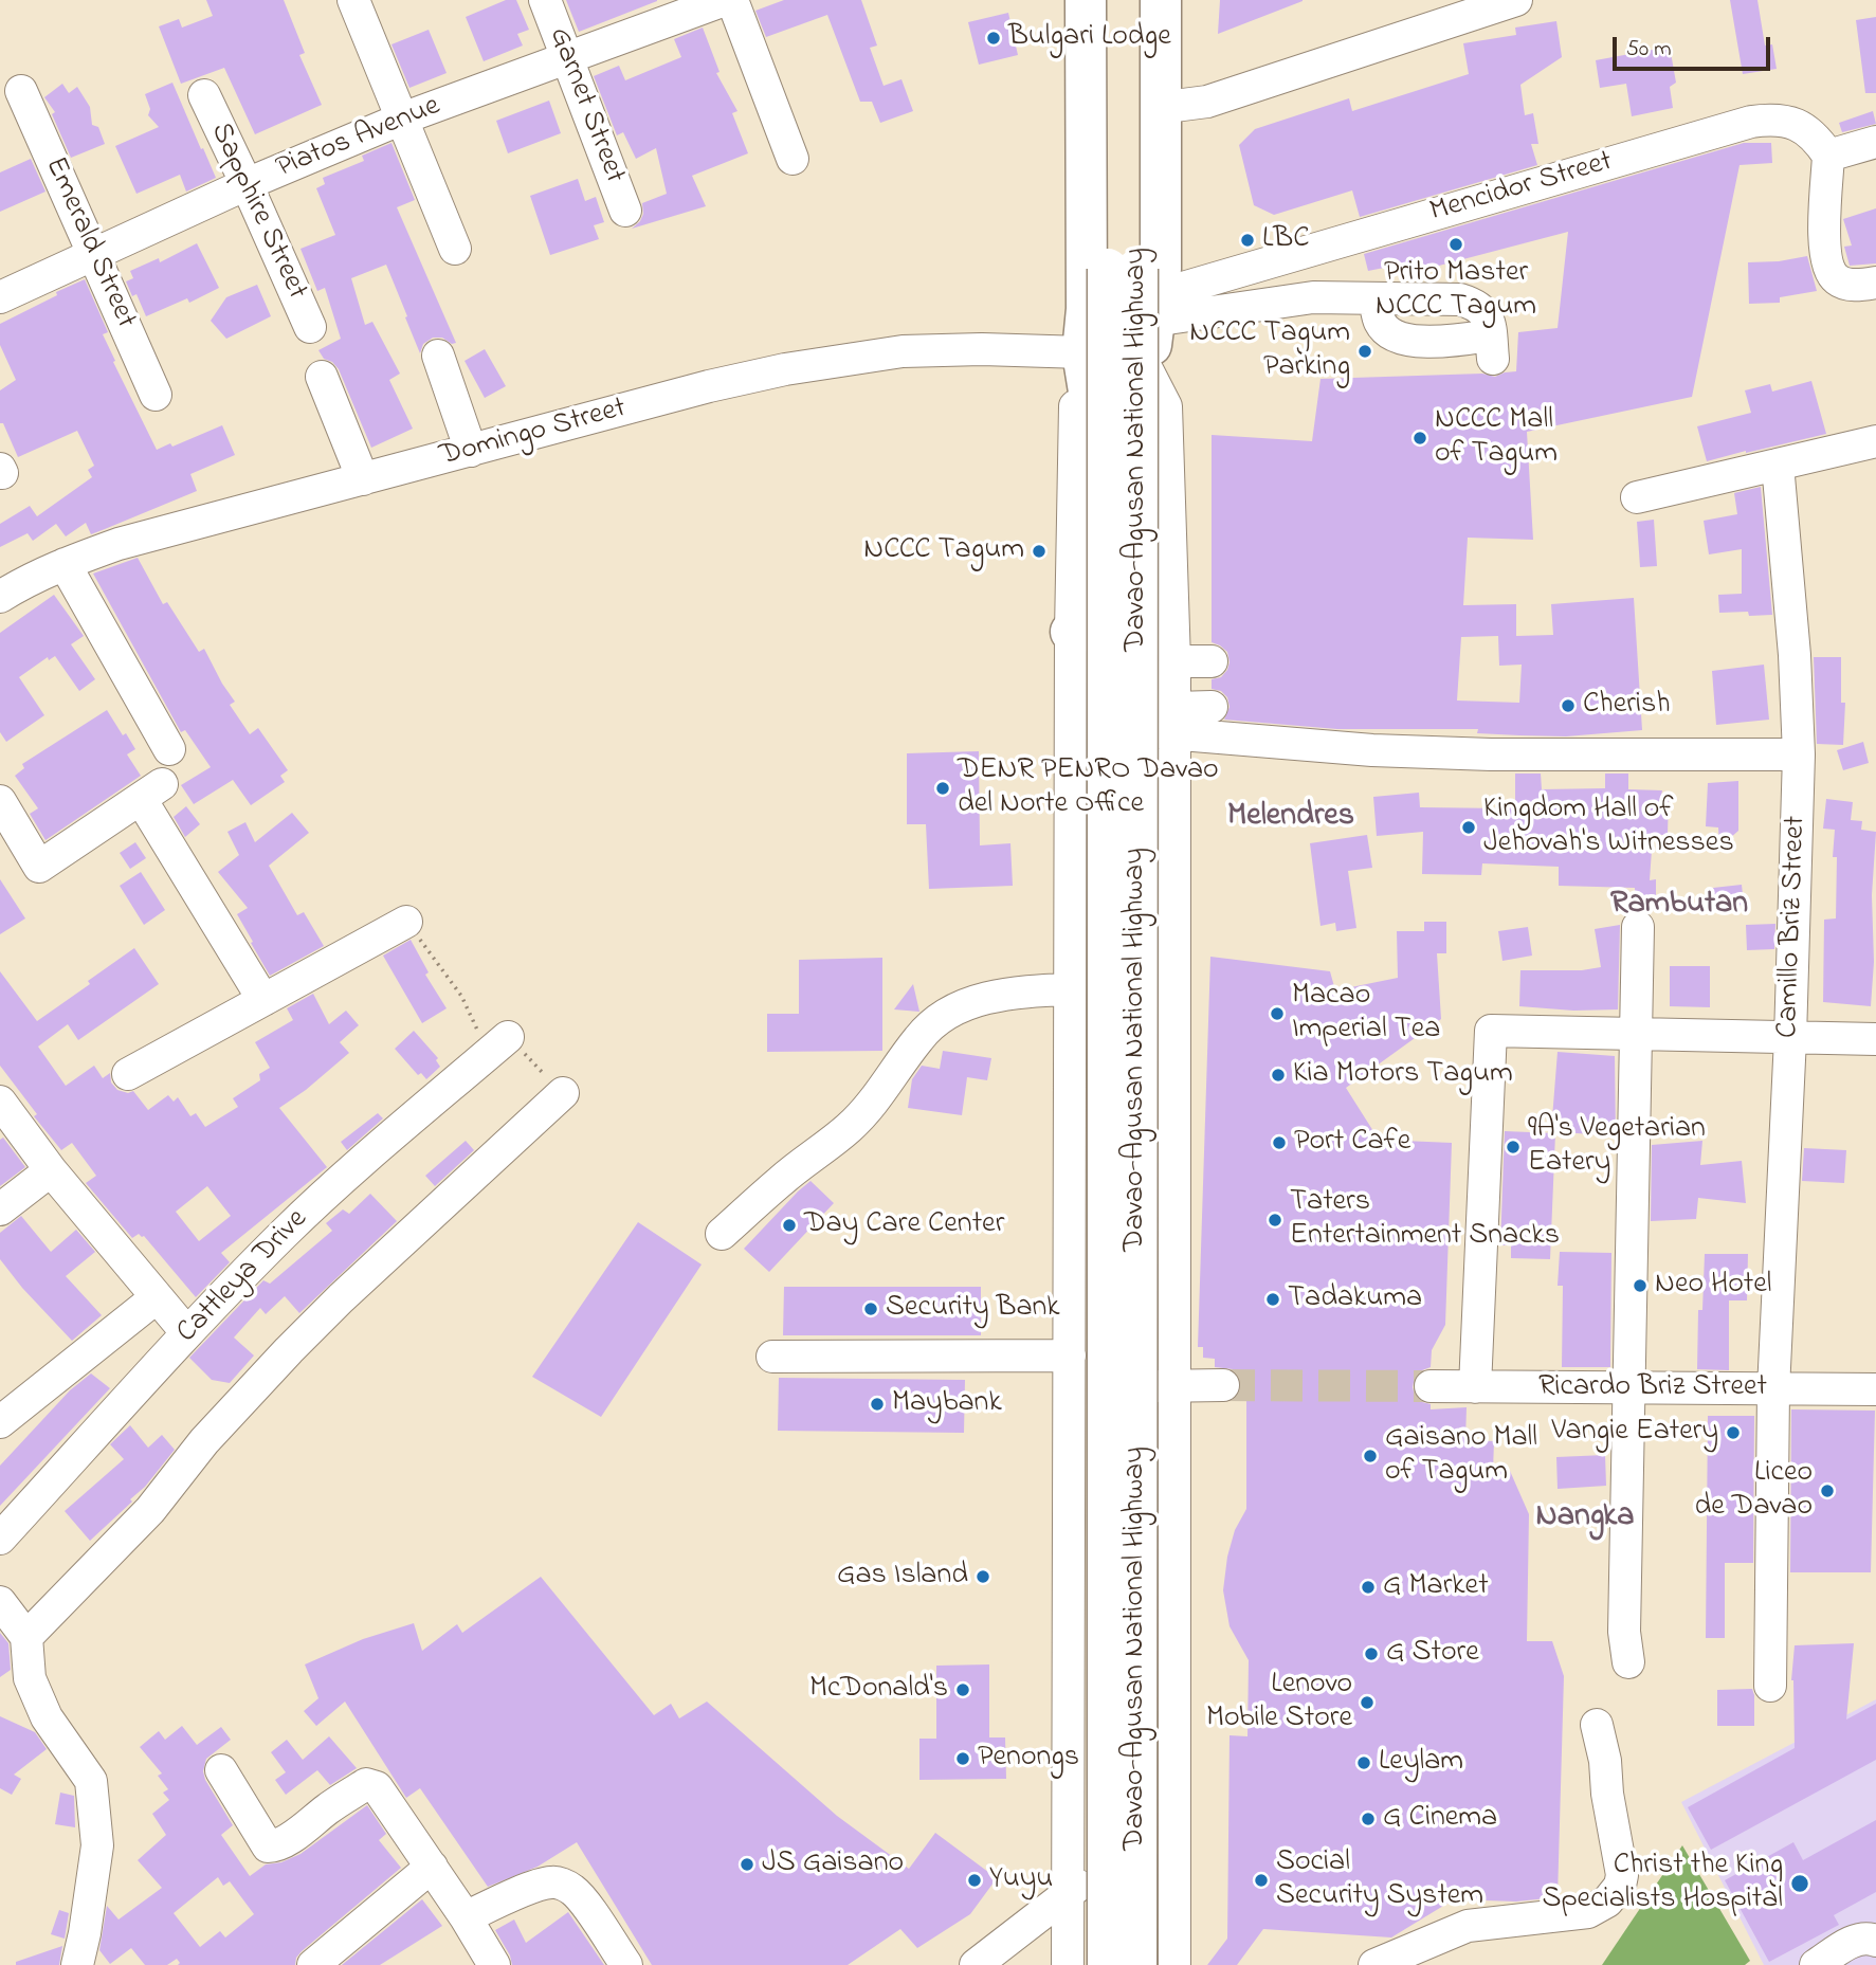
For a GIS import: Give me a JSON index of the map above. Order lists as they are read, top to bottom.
{
  "streets": {
    "highway": ["Davao-Agusan National Highway"],
    "street": [
      "Garnet Street",
      "Piatos Avenue",
      "Mencidor Street",
      "Sapphire Street",
      "Emerald Street",
      "Domingo Street",
      "Camillo Briz Street",
      "Cattleya Drive",
      "Ricardo Briz Street"
    ]
  },
  "crossings": [
    ["Garnet Street", "Piatos Avenue"],
    ["Piatos Avenue", "Sapphire Street"],
    ["Piatos Avenue", "Emerald Street"],
    ["Mencidor Street", "Davao-Agusan National Highway"],
    ["Domingo Street", "Davao-Agusan National Highway"],
    ["Camillo Briz Street", "Ricardo Briz Street"]
  ],
  "districts": ["Melendres", "Rambutan", "Nangka"],
  "places": [
    "Bulgari Lodge",
    "LBC",
    "Prito Master NCCC Tagum",
    "NCCC Tagum Parking",
    "NCCC Mall of Tagum",
    "NCCC Tagum",
    "Cherish",
    "DENR PENRO Davao del Norte Office",
    "Kingdom Hall of Jehovah's Witnesses",
    "Macao Imperial Tea",
    "Kia Motors Tagum",
    "Port Cafe",
    "9A's Vegetarian Eatery",
    "Taters Entertainment Snacks",
    "Day Care Center",
    "Neo Hotel",
    "Tadakuma",
    "Security Bank",
    "Maybank",
    "Vangie Eatery",
    "Gaisano Mall of Tagum",
    "Liceo de Davao",
    "Gas Island",
    "G Market",
    "G Store",
    "McDonald's",
    "Lenovo Mobile Store",
    "Penongs",
    "Leylam",
    "G Cinema",
    "JS Gaisano",
    "Yuyu",
    "Social Security System",
    "Christ the King Specialists Hospital"
  ],
  "scale_bar": "50 m"
}
